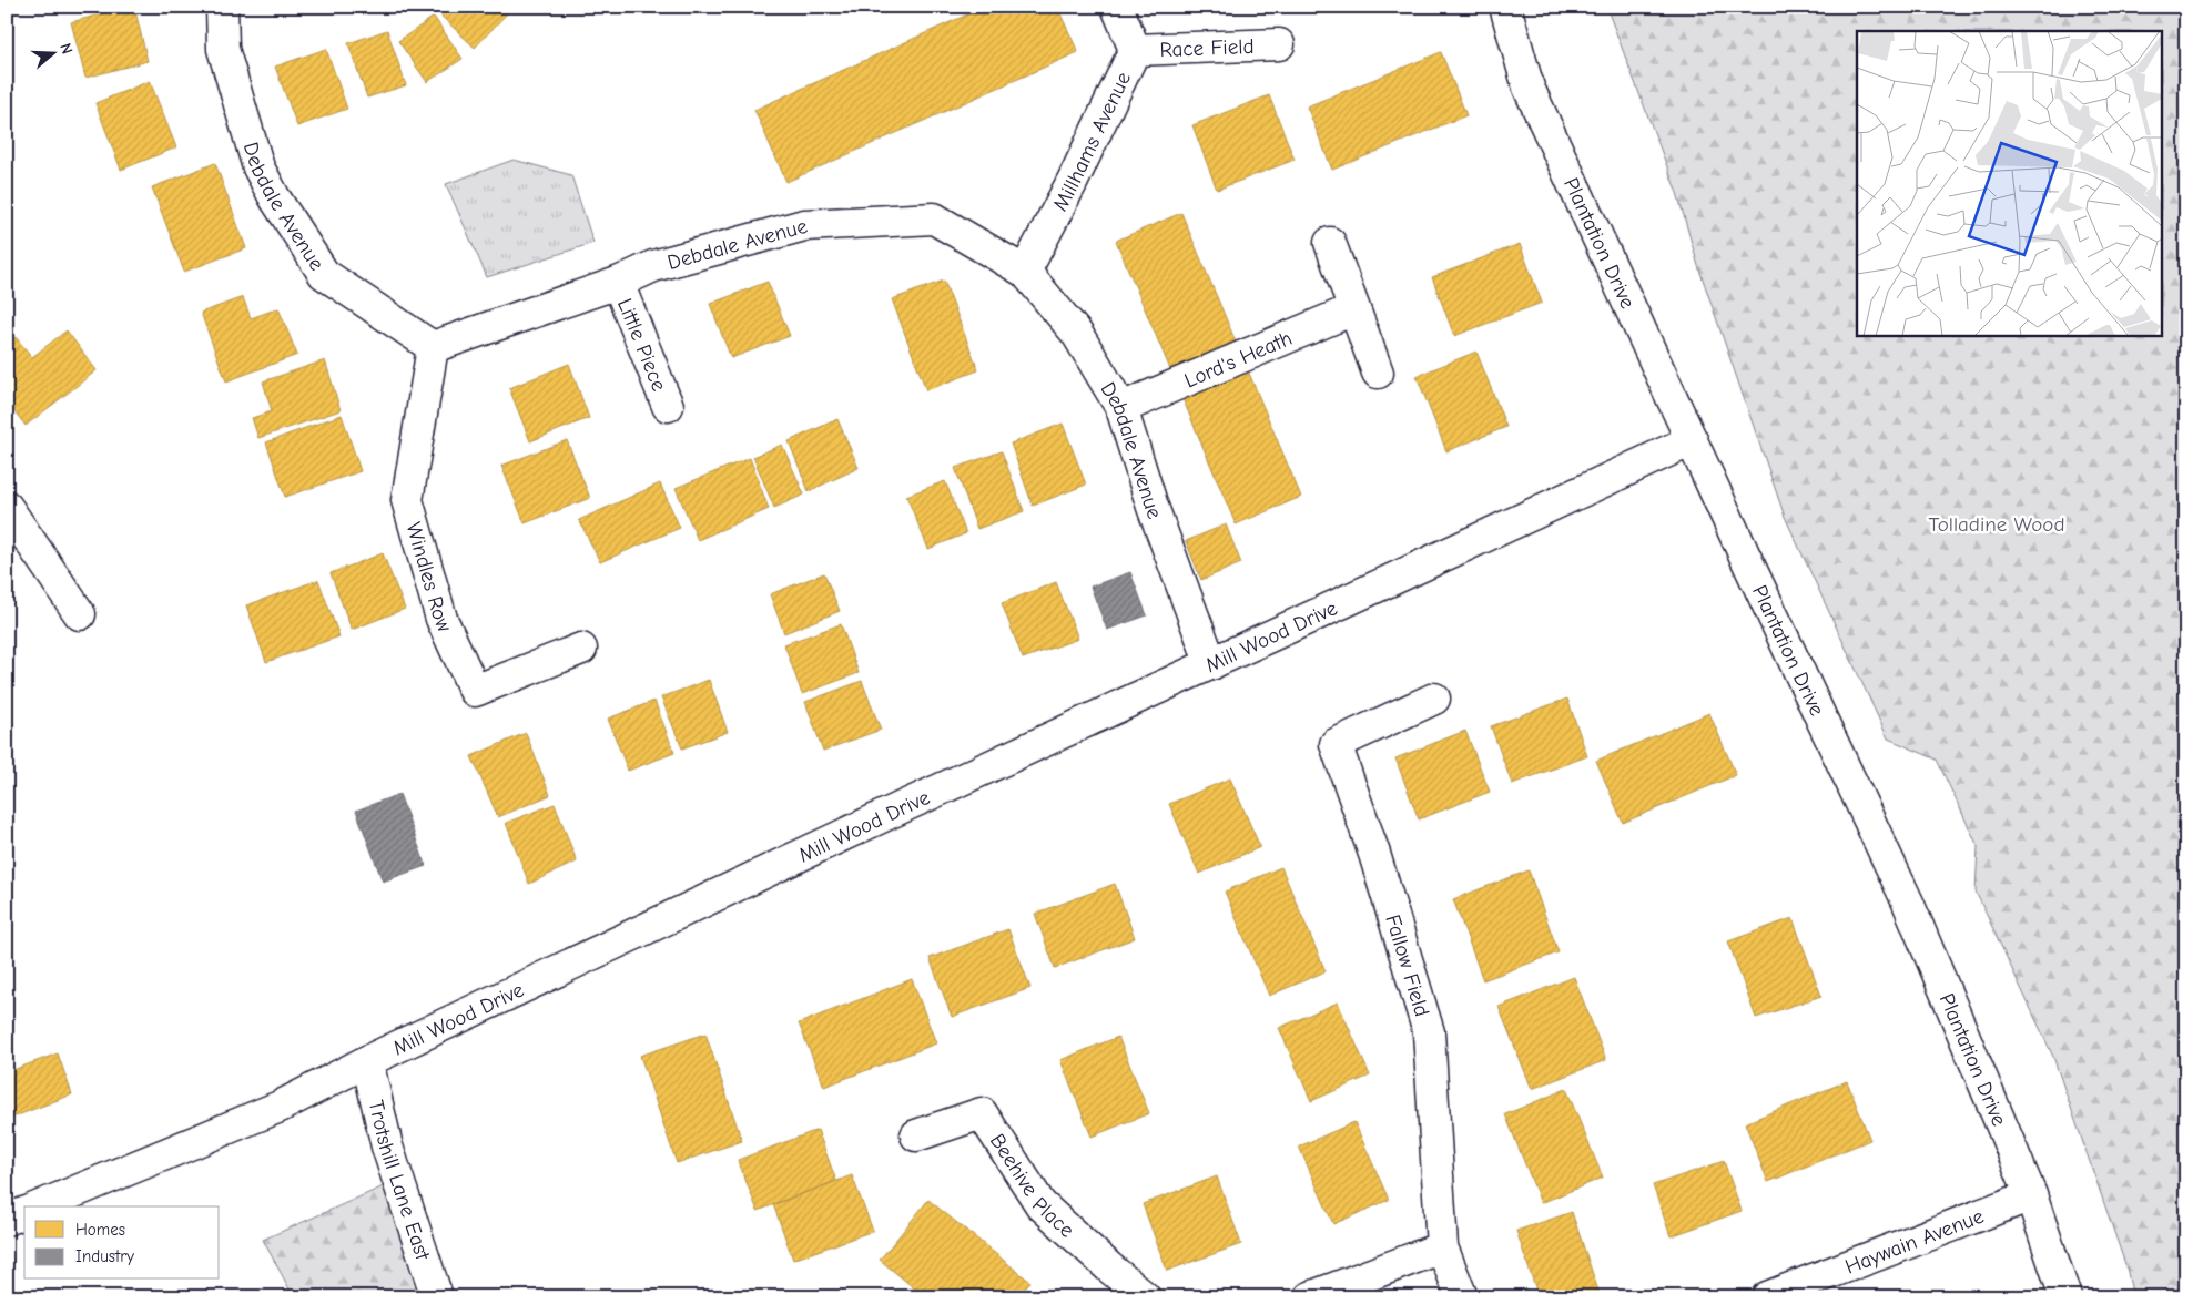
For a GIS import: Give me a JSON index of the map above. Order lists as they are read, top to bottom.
{
  "streets": {
    "street": [
      "Race Field",
      "Millhams Avenue",
      "Debdale Avenue",
      "Plantation Drive",
      "Little Piece",
      "Lord's Heath",
      "Windles Row",
      "Mill Wood Drive",
      "Fallow Field",
      "Trotshill Lane East",
      "Beehive Place",
      "Haywain Avenue"
    ]
  },
  "crossings": [
    ["Race Field", "Millhams Avenue"],
    ["Millhams Avenue", "Debdale Avenue"],
    ["Debdale Avenue", "Little Piece"],
    ["Debdale Avenue", "Lord's Heath"],
    ["Debdale Avenue", "Windles Row"],
    ["Debdale Avenue", "Mill Wood Drive"],
    ["Plantation Drive", "Mill Wood Drive"],
    ["Plantation Drive", "Haywain Avenue"],
    ["Mill Wood Drive", "Trotshill Lane East"]
  ],
  "parks": ["Tolladine Wood"],
  "legend": ["Homes", "Industry"],
  "north": "right"
}
